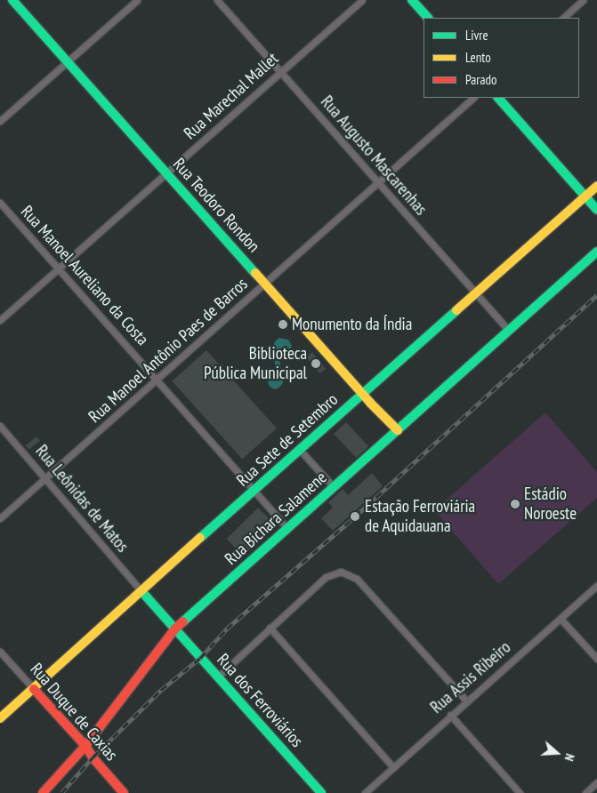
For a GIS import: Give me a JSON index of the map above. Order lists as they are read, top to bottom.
{
  "streets": {
    "main road": [
      "Rua Teodoro Rondon",
      "Rua Sete de Setembro",
      "Rua Bichara Salamene",
      "Rua dos Ferroviários",
      "Rua Duque de Caxias"
    ],
    "street": [
      "Rua Marechal Mallet",
      "Rua Augusto Mascarenhas",
      "Rua Manoel Aureliano da Costa",
      "Rua Manoel Antônio Paes de Barros",
      "Rua Leônidas de Matos",
      "Rua Assis Ribeiro"
    ]
  },
  "crossings": [
    ["Rua Marechal Mallet", "Rua Augusto Mascarenhas"],
    ["Rua Marechal Mallet", "Rua Teodoro Rondon"],
    ["Rua Marechal Mallet", "Rua Manoel Aureliano da Costa"],
    ["Rua Augusto Mascarenhas", "Rua Manoel Antônio Paes de Barros"],
    ["Rua Augusto Mascarenhas", "Rua Sete de Setembro"],
    ["Rua Augusto Mascarenhas", "Rua Bichara Salamene"],
    ["Rua Teodoro Rondon", "Rua Manoel Antônio Paes de Barros"],
    ["Rua Teodoro Rondon", "Rua Sete de Setembro"],
    ["Rua Teodoro Rondon", "Rua Bichara Salamene"],
    ["Rua Manoel Aureliano da Costa", "Rua Manoel Antônio Paes de Barros"],
    ["Rua Manoel Aureliano da Costa", "Rua Sete de Setembro"],
    ["Rua Manoel Aureliano da Costa", "Rua Bichara Salamene"],
    ["Rua Manoel Antônio Paes de Barros", "Rua Leônidas de Matos"],
    ["Rua Sete de Setembro", "Rua Leônidas de Matos"],
    ["Rua Sete de Setembro", "Rua Duque de Caxias"],
    ["Rua Bichara Salamene", "Rua dos Ferroviários"],
    ["Rua Bichara Salamene", "Rua Duque de Caxias"]
  ],
  "places": [
    "Monumento da Índia",
    "Biblioteca Pública Municipal",
    "Estádio Noroeste",
    "Estação Ferroviária de Aquidauana"
  ],
  "legend": ["Livre", "Lento", "Parado"],
  "north": "right"
}
